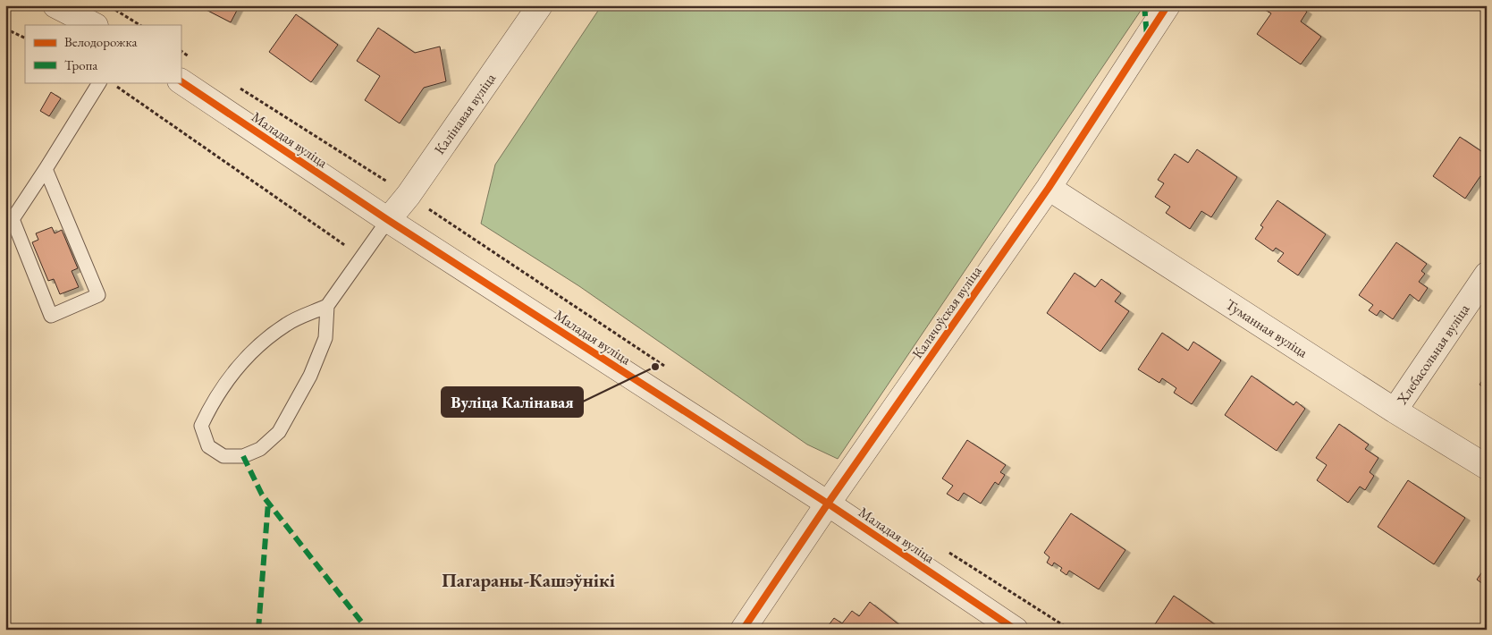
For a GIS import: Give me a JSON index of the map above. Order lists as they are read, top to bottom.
{
  "streets": {
    "street": [
      "Калінавая вуліца",
      "Маладая вуліца",
      "Калачоўская вуліца",
      "Туманная вуліца",
      "Хлебасольная вуліца"
    ]
  },
  "crossings": [
    ["Калінавая вуліца", "Маладая вуліца"],
    ["Маладая вуліца", "Калачоўская вуліца"],
    ["Калачоўская вуліца", "Туманная вуліца"],
    ["Туманная вуліца", "Хлебасольная вуліца"]
  ],
  "districts": ["Пагараны-Кашэўнікі"],
  "places": ["Вуліца Калінавая"],
  "legend": ["Велодорожка", "Тропа"]
}
